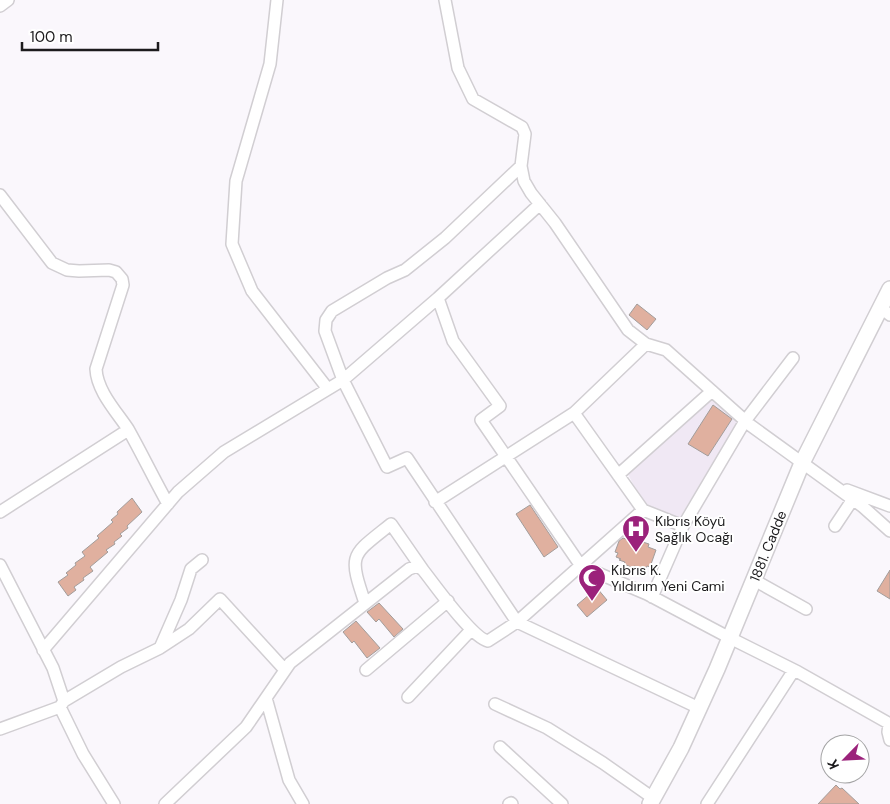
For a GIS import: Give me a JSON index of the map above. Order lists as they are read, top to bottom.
{
  "streets": {
    "street": ["1881. Cadde"]
  },
  "places": {
    "hospital": ["Kıbrıs Köyü Sağlık Ocağı"],
    "mosque": ["Kıbrıs K. Yıldırım Yeni Cami"]
  },
  "scale_bar": "100 m",
  "north": "bottom left"
}
